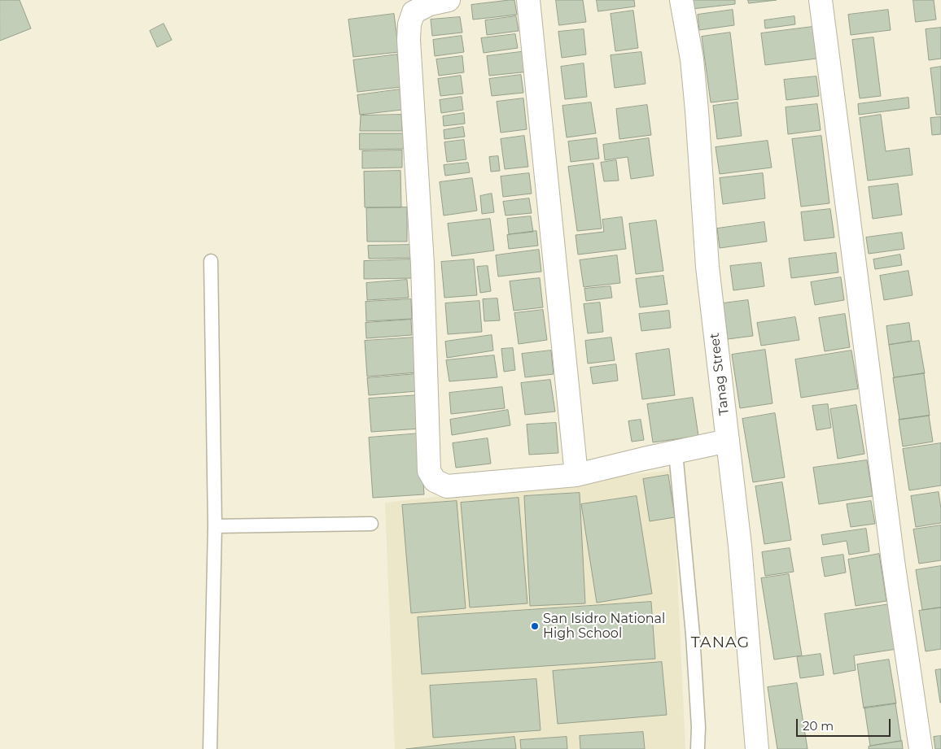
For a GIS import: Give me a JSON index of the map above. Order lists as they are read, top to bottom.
{
  "streets": {
    "street": ["Tanag Street"]
  },
  "districts": ["TANAG"],
  "places": ["San Isidro National High School"],
  "scale_bar": "20 m"
}
